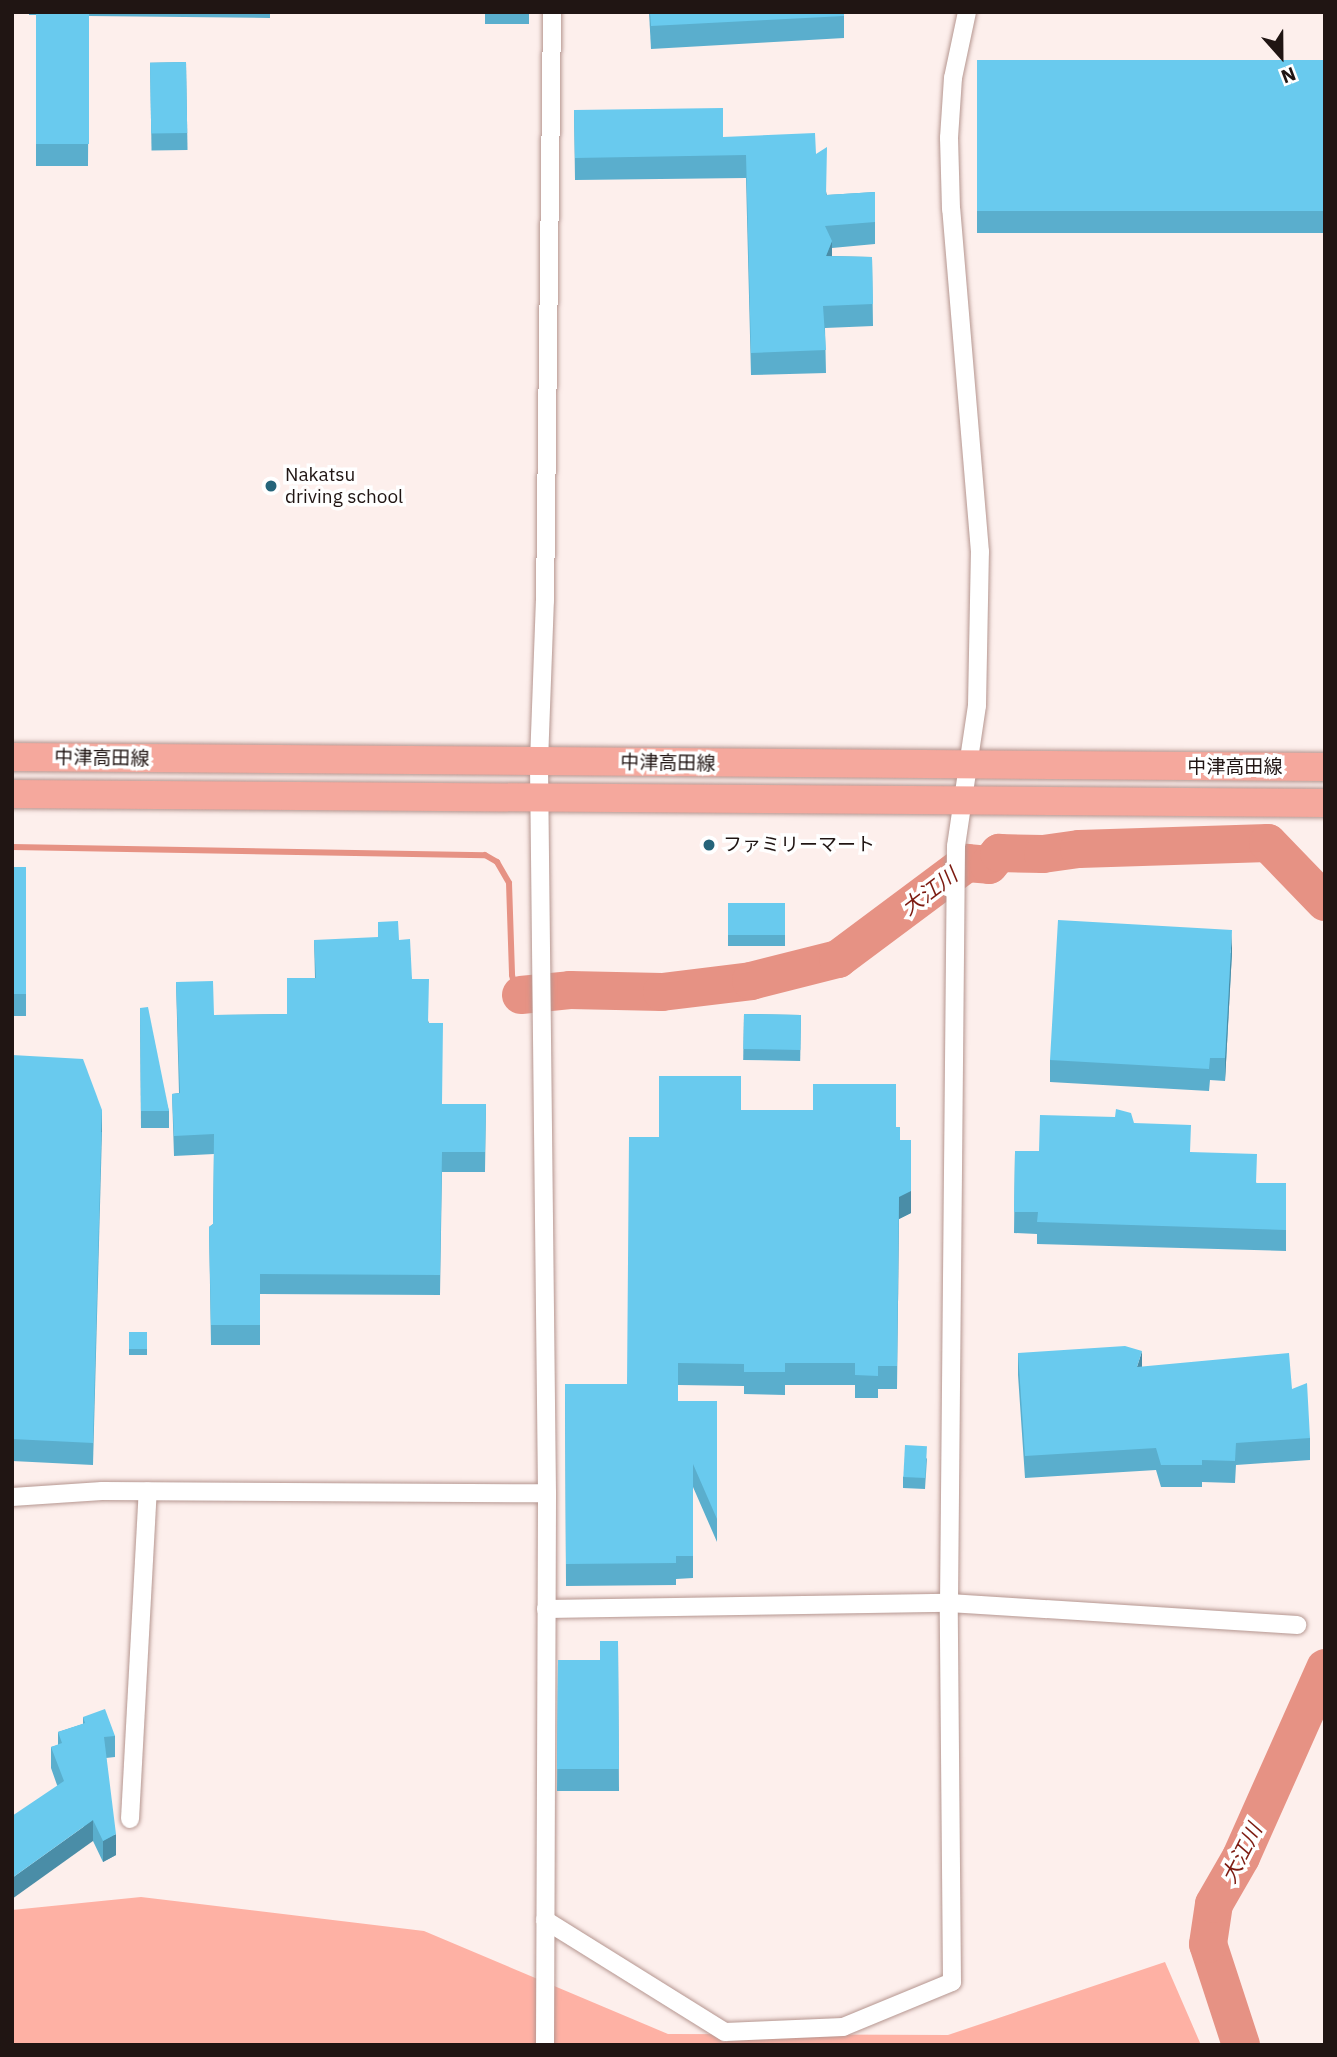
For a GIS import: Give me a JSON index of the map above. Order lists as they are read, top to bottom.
{
  "streets": {
    "main road": ["中津高田線"]
  },
  "water": ["大江川"],
  "places": ["Nakatsu driving school", "ファミリーマート"],
  "north": "bottom"
}
